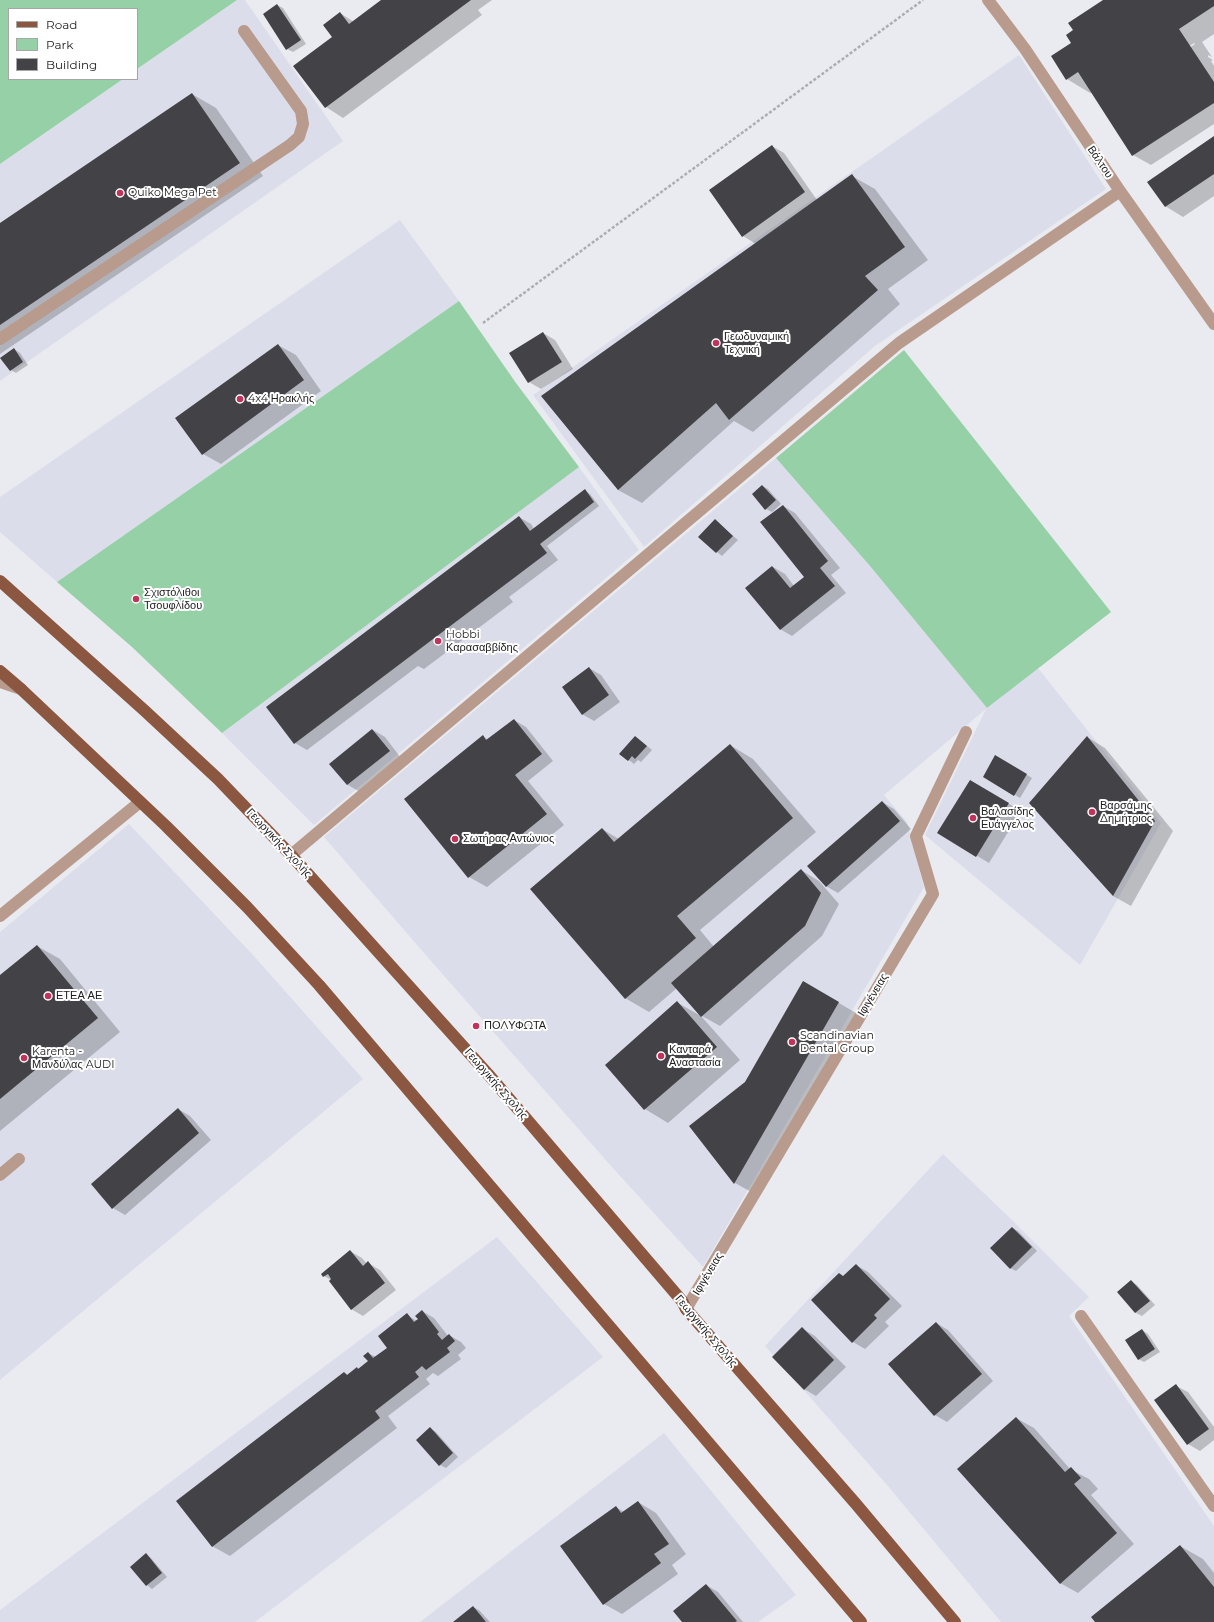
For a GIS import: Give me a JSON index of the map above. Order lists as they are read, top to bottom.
{
  "streets": {
    "main road": ["Γεωργικής Σχολής"],
    "street": ["Βάλτου", "Ιφιγένειας"]
  },
  "crossings": [
    ["Γεωργικής Σχολής", "Ιφιγένειας"]
  ],
  "places": [
    "Quiko Mega Pet",
    "Γεωδυναμική Τεχνική",
    "4x4 Ηρακλής",
    "Σχιστόλιθοι Τσουφλίδου",
    "Hobbi Καρασαββίδης",
    "Βαρσάμης Δημήτριος",
    "Βαλασίδης Ευάγγελος",
    "Σωτήρας Αντώνιος",
    "ΕΤΕΑ ΑΕ",
    "ΠΟΛΥΦΩΤΑ",
    "Scandinavian Dental Group",
    "Κανταρά Αναστασία",
    "Karenta - Μανδύλας AUDI"
  ],
  "legend": ["Road", "Park", "Building"]
}
